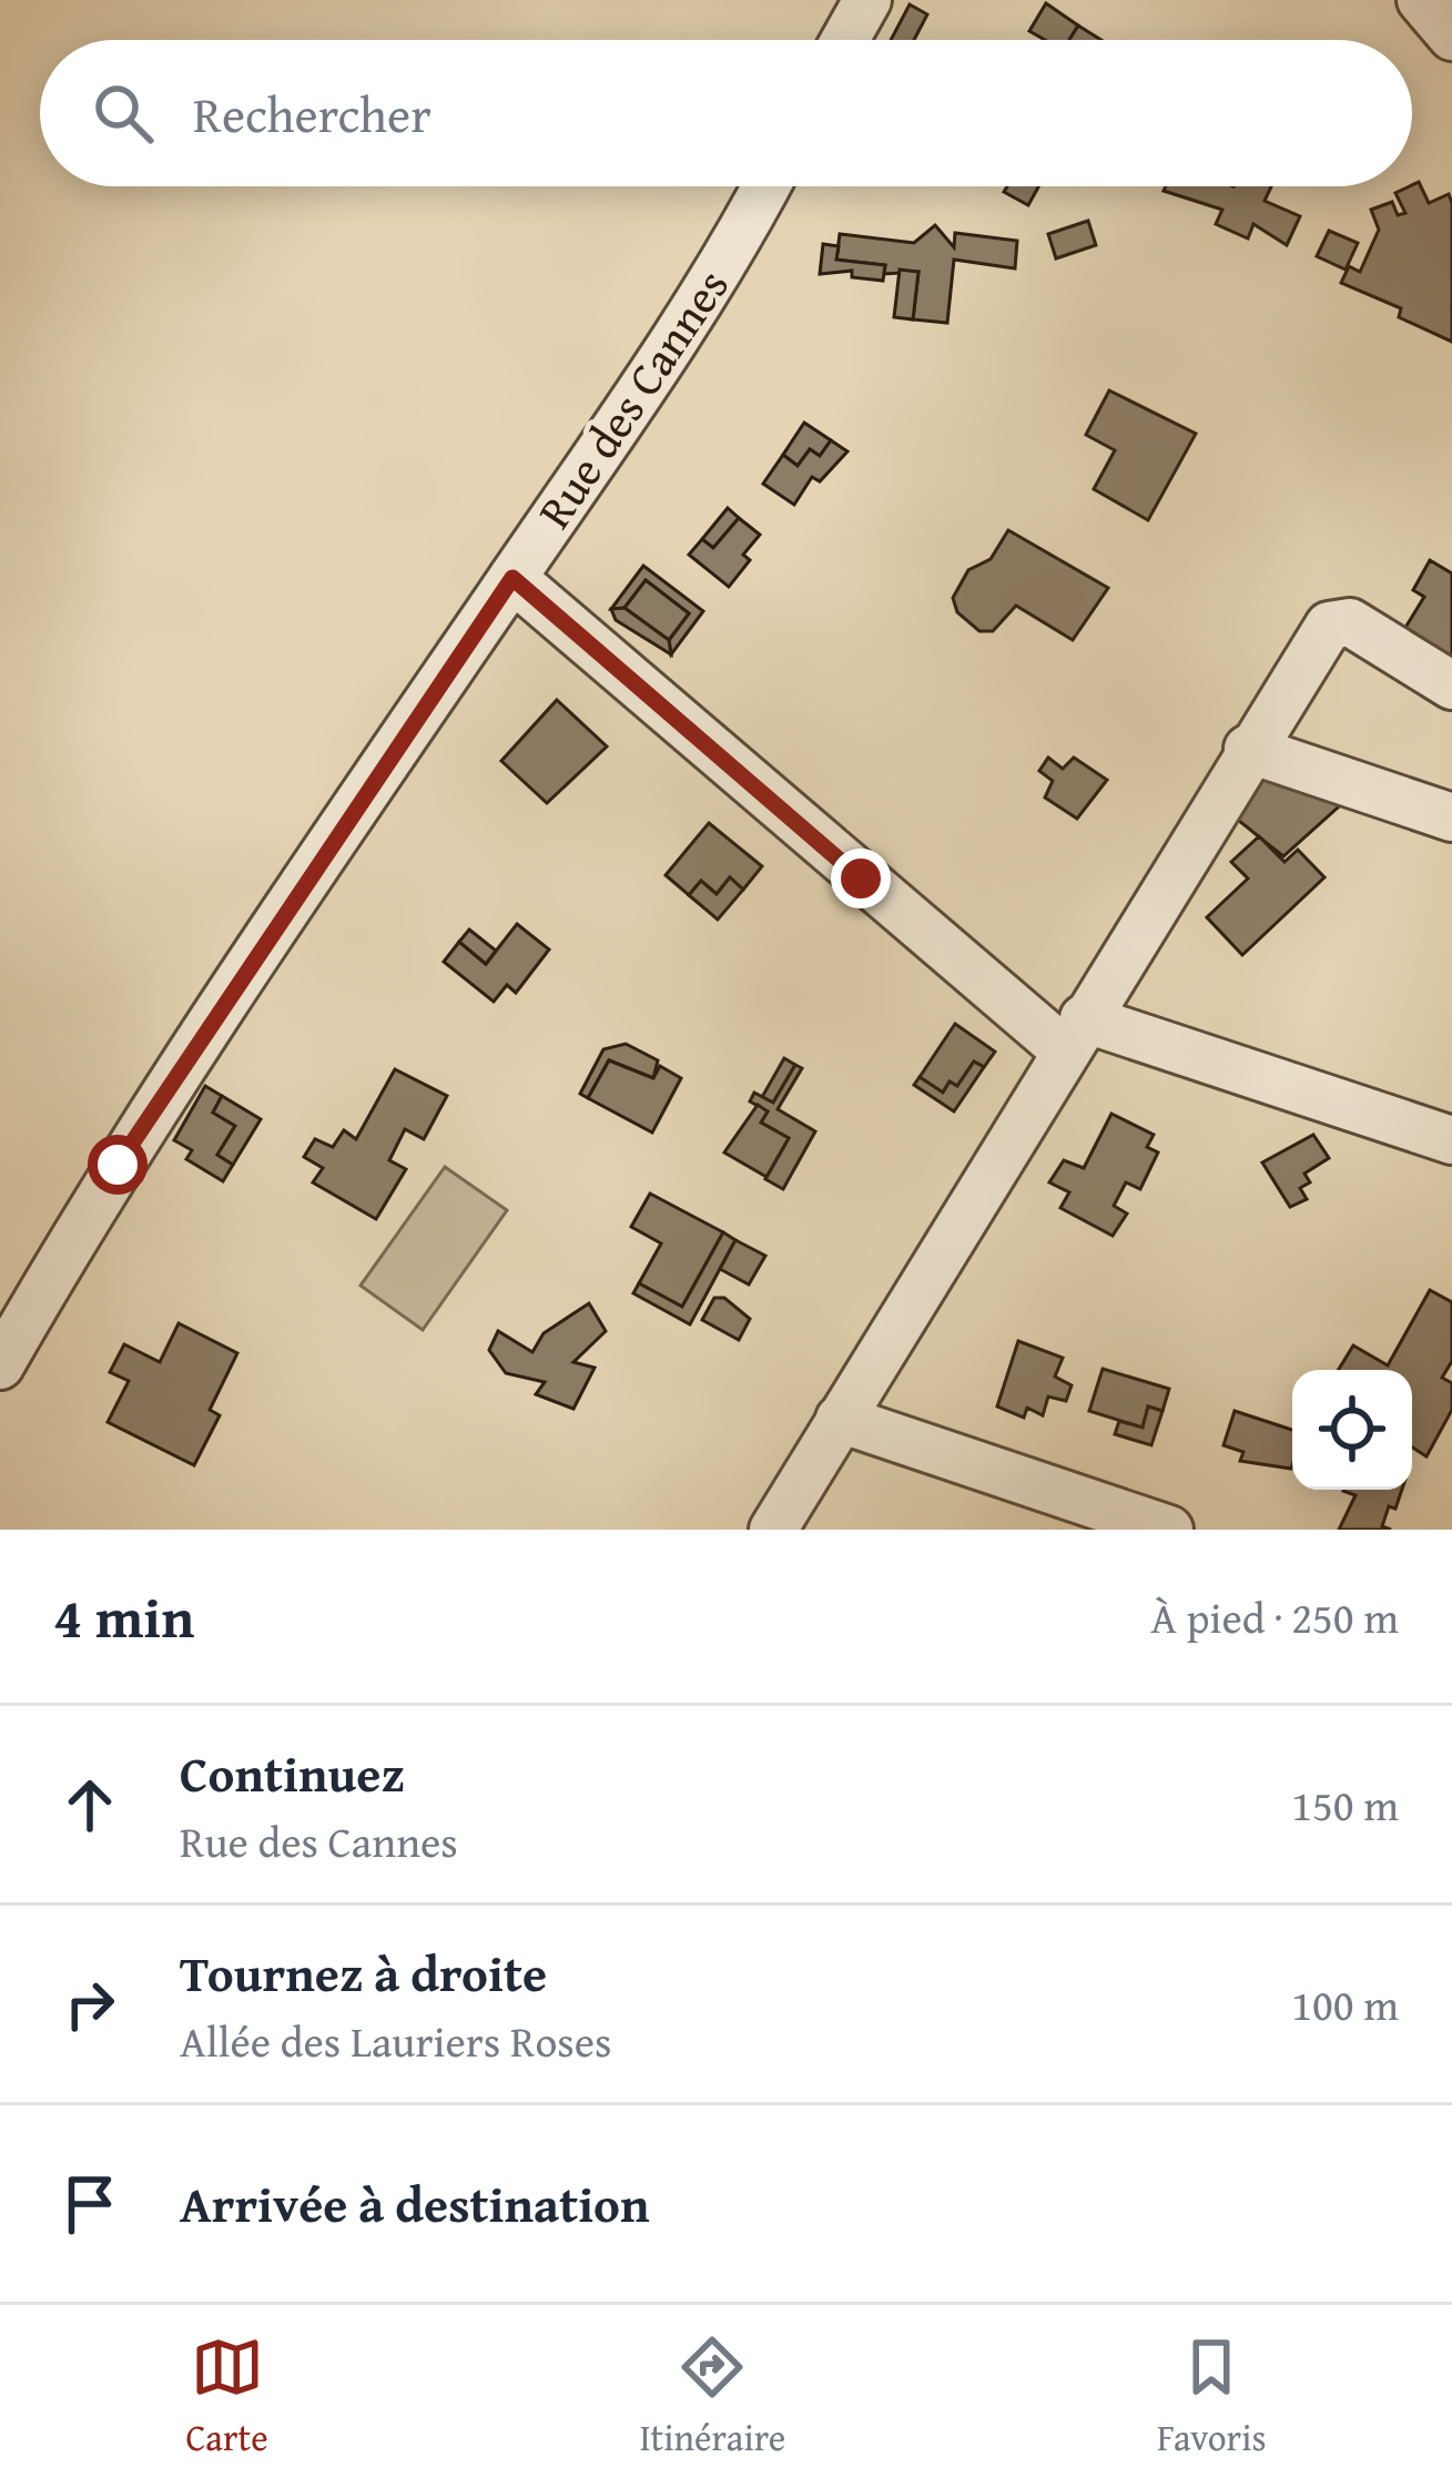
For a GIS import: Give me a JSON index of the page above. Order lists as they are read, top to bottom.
{
  "streets": {
    "street": ["Rue des Cannes"]
  },
  "page": {
    "search": "Rechercher",
    "heading": ["4 min", "À pied · 250 m"],
    "list": [
      ["Continuez", "Rue des Cannes", "150 m"],
      ["Tournez à droite", "Allée des Lauriers Roses", "100 m"],
      "Arrivée à destination"
    ],
    "nav": ["Carte", "Itinéraire", "Favoris"]
  }
}
